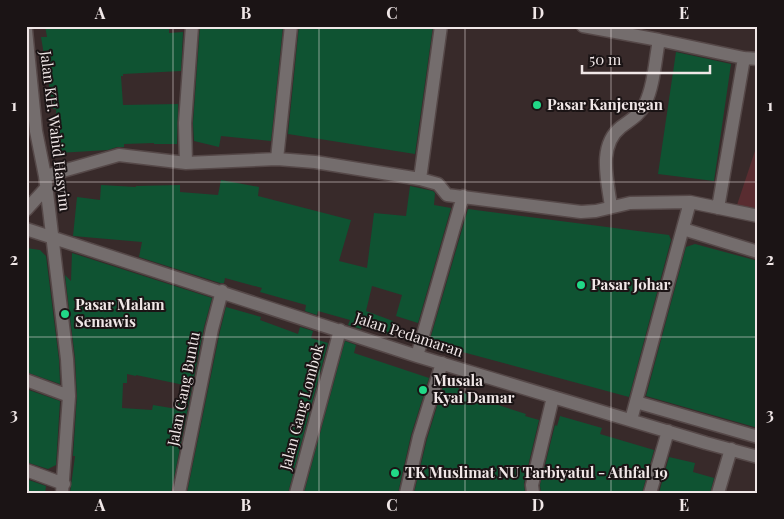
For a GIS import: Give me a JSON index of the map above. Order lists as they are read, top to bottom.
{
  "streets": {
    "street": [
      "Jalan KH. Wahid Hasyim",
      "Jalan Pedamaran",
      "Jalan Gang Buntu",
      "Jalan Gang Lombok"
    ]
  },
  "crossings": [
    ["Jalan KH. Wahid Hasyim", "Jalan Pedamaran"],
    ["Jalan Pedamaran", "Jalan Gang Buntu"],
    ["Jalan Pedamaran", "Jalan Gang Lombok"]
  ],
  "places": [
    "Pasar Kanjengan",
    "Pasar Johar",
    "Pasar Malam Semawis",
    "Musala Kyai Damar",
    "TK Muslimat NU Tarbiyatul - Athfal 19"
  ],
  "scale_bar": "50 m",
  "grid": {
    "columns": [
      "A",
      "B",
      "C",
      "D",
      "E"
    ],
    "rows": ["1", "2", "3"]
  }
}
